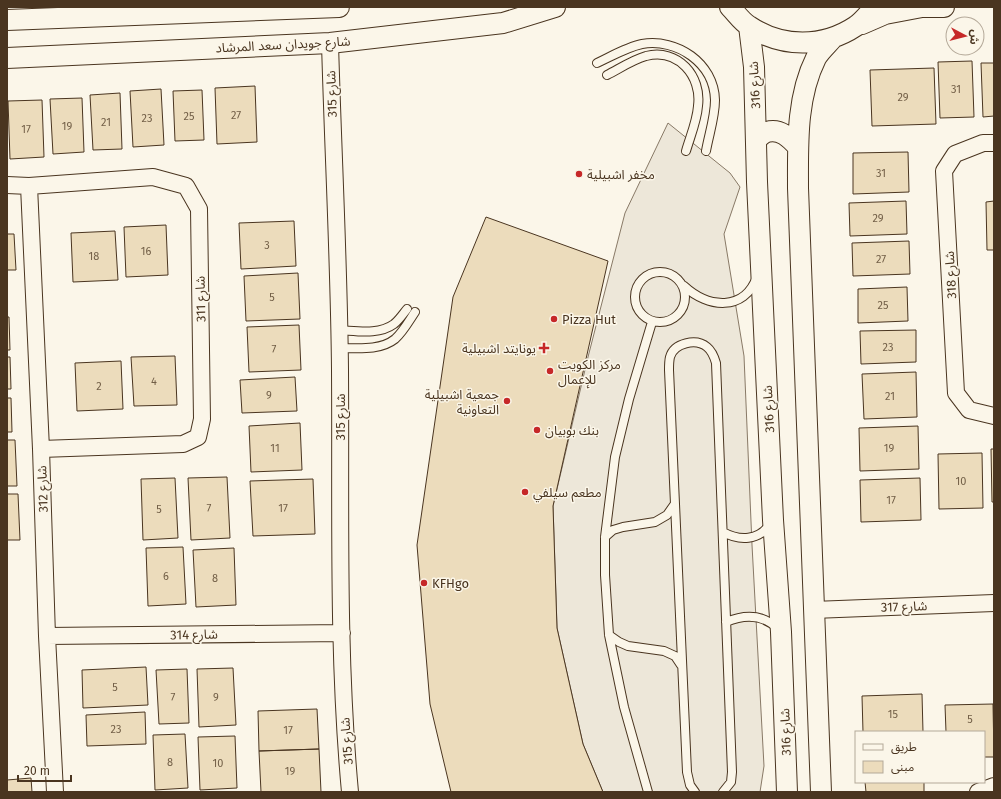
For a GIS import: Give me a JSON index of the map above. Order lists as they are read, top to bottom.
{
  "streets": {
    "street": [
      "شارع جويدان سعد المرشاد",
      "شارع 316",
      "شارع 315",
      "شارع 318",
      "شارع 311",
      "شارع 312",
      "شارع 317",
      "شارع 314"
    ]
  },
  "crossings": [
    ["شارع جويدان سعد المرشاد", "شارع 315"],
    ["شارع 315", "شارع 314"],
    ["شارع 311", "شارع 312"],
    ["شارع 312", "شارع 314"]
  ],
  "places": {
    "other": [
      "مخفر اشبيلية",
      "Pizza Hut",
      "مركز الكويت للإعمال",
      "جمعية اشبيلية التعاونية",
      "بنك بوبيان",
      "مطعم سيلفي",
      "KFHgo"
    ],
    "health": ["يونايتد اشبيلية"]
  },
  "house_numbers": [
    "31",
    "29",
    "27",
    "25",
    "23",
    "21",
    "19",
    "17",
    "31",
    "29",
    "3",
    "16",
    "18",
    "27",
    "5",
    "25",
    "23",
    "7",
    "4",
    "2",
    "9",
    "21",
    "11",
    "19",
    "10",
    "17",
    "7",
    "17",
    "5",
    "6",
    "8",
    "5",
    "7",
    "9",
    "15",
    "5",
    "23",
    "17",
    "8",
    "10",
    "19"
  ],
  "legend": ["طريق", "مبنى"],
  "scale_bar": "20 m",
  "north": "right"
}
